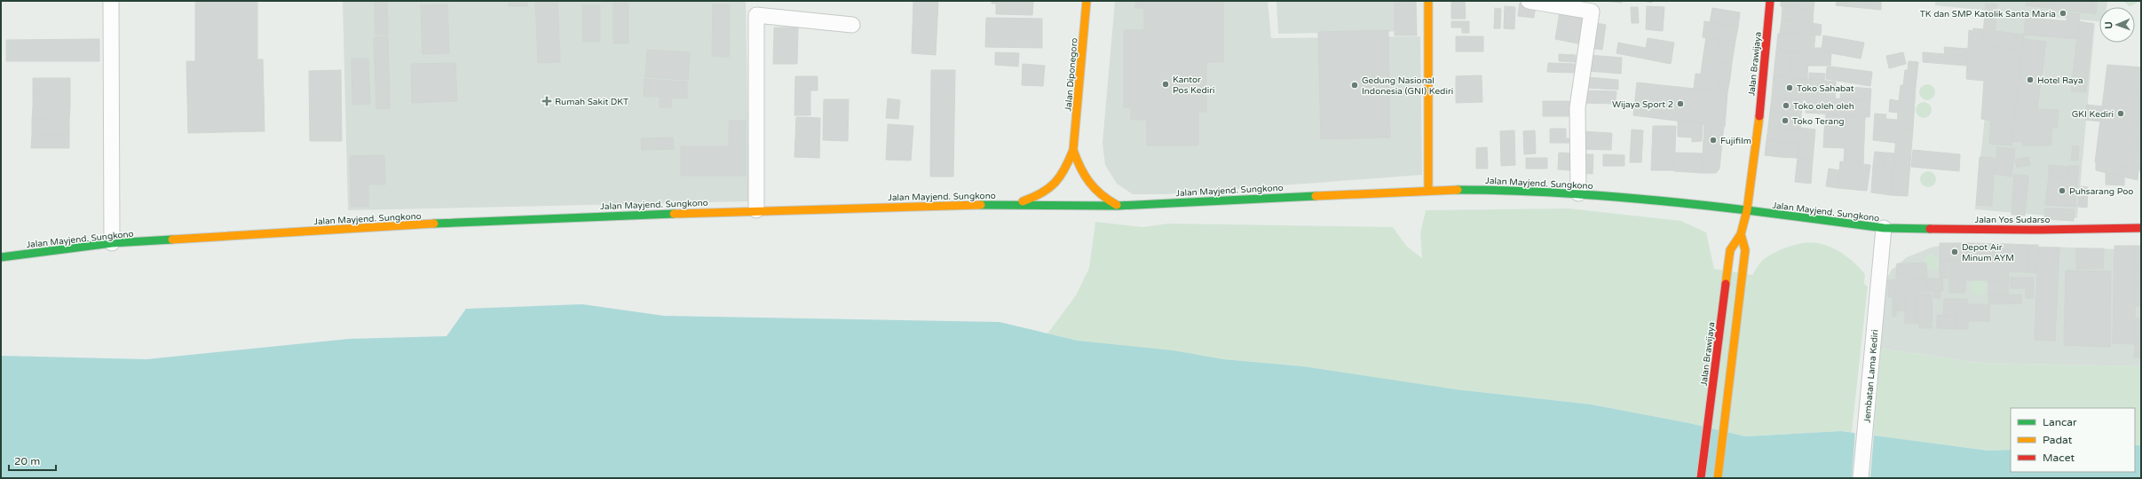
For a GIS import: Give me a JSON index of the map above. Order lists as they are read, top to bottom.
{
  "streets": {
    "main road": [
      "Jalan Brawijaya",
      "Jalan Diponegoro",
      "Jalan Mayjend. Sungkono",
      "Jalan Yos Sudarso"
    ],
    "street": ["Jembatan Lama Kediri"]
  },
  "crossings": [
    ["Jalan Brawijaya", "Jalan Mayjend. Sungkono"],
    ["Jalan Diponegoro", "Jalan Mayjend. Sungkono"],
    ["Jalan Mayjend. Sungkono", "Jalan Yos Sudarso"],
    ["Jalan Mayjend. Sungkono", "Jembatan Lama Kediri"],
    ["Jalan Yos Sudarso", "Jembatan Lama Kediri"]
  ],
  "places": {
    "other": [
      "TK dan SMP Katolik Santa Maria",
      "Hotel Raya",
      "Kantor Pos Kediri",
      "Gedung Nasional Indonesia (GNI) Kediri",
      "Toko Sahabat",
      "Wijaya Sport 2",
      "Toko oleh oleh",
      "GKI Kediri",
      "Toko Terang",
      "Fujifilm",
      "Puhsarang Poo",
      "Depot Air Minum AYM"
    ],
    "health": ["Rumah Sakit DKT"]
  },
  "legend": ["Lancar", "Padat", "Macet"],
  "scale_bar": "20 m",
  "north": "left"
}
